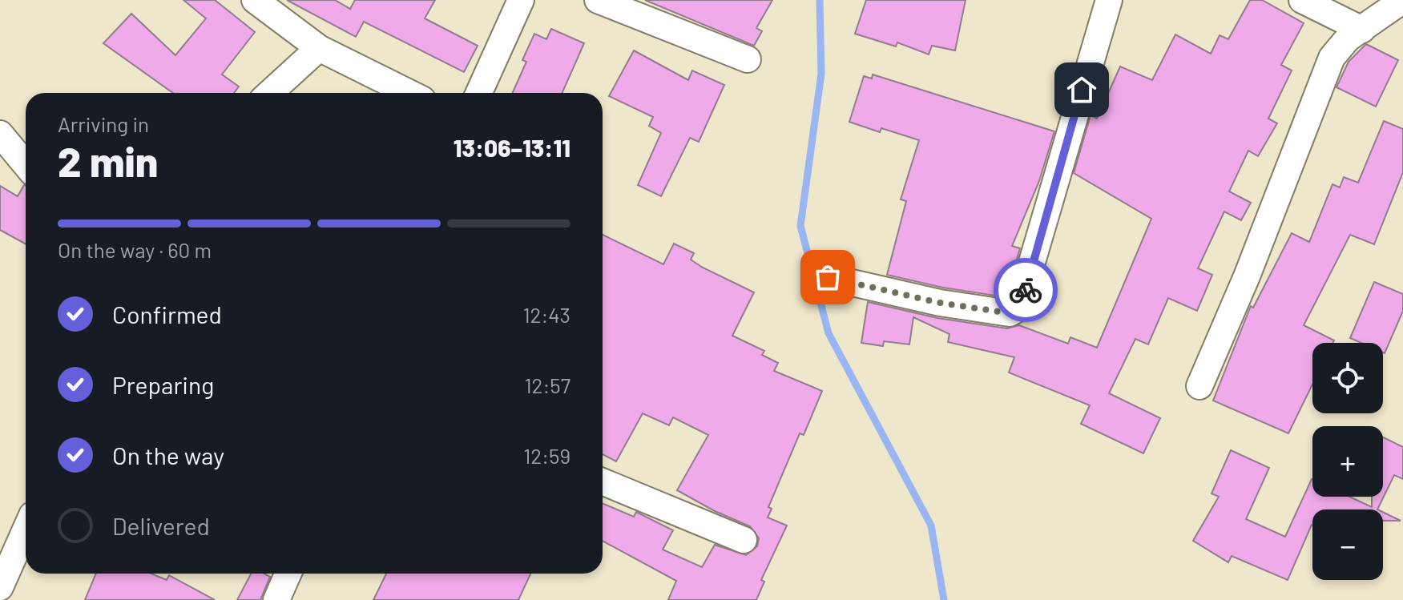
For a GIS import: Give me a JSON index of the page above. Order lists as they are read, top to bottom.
{
  "page": {
    "heading": ["2 min", "Arriving in", "13:06–13:11"],
    "bar": "On the way · 60 m",
    "list": [
      ["Confirmed", "12:43"],
      ["Preparing", "12:57"],
      ["On the way", "12:59"],
      "Delivered"
    ],
    "map_buttons": ["+", "−"]
  }
}
